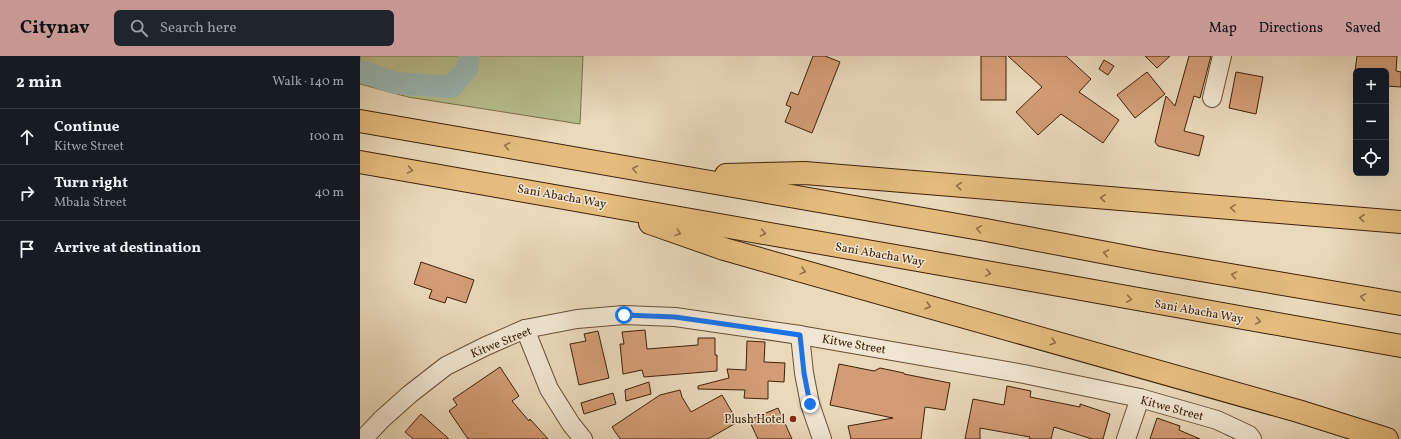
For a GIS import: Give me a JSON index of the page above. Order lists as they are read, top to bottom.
{
  "streets": {
    "highway": ["Sani Abacha Way"],
    "street": ["Kitwe Street"]
  },
  "places": ["Plush Hotel"],
  "page": {
    "header": "Citynav",
    "search": "Search here",
    "nav": ["Map", "Directions", "Saved"],
    "heading": ["2 min", "Walk · 140 m"],
    "map_buttons": ["+", "−"],
    "list": [
      ["Continue", "Kitwe Street", "100 m"],
      ["Turn right", "Mbala Street", "40 m"],
      "Arrive at destination"
    ]
  }
}
